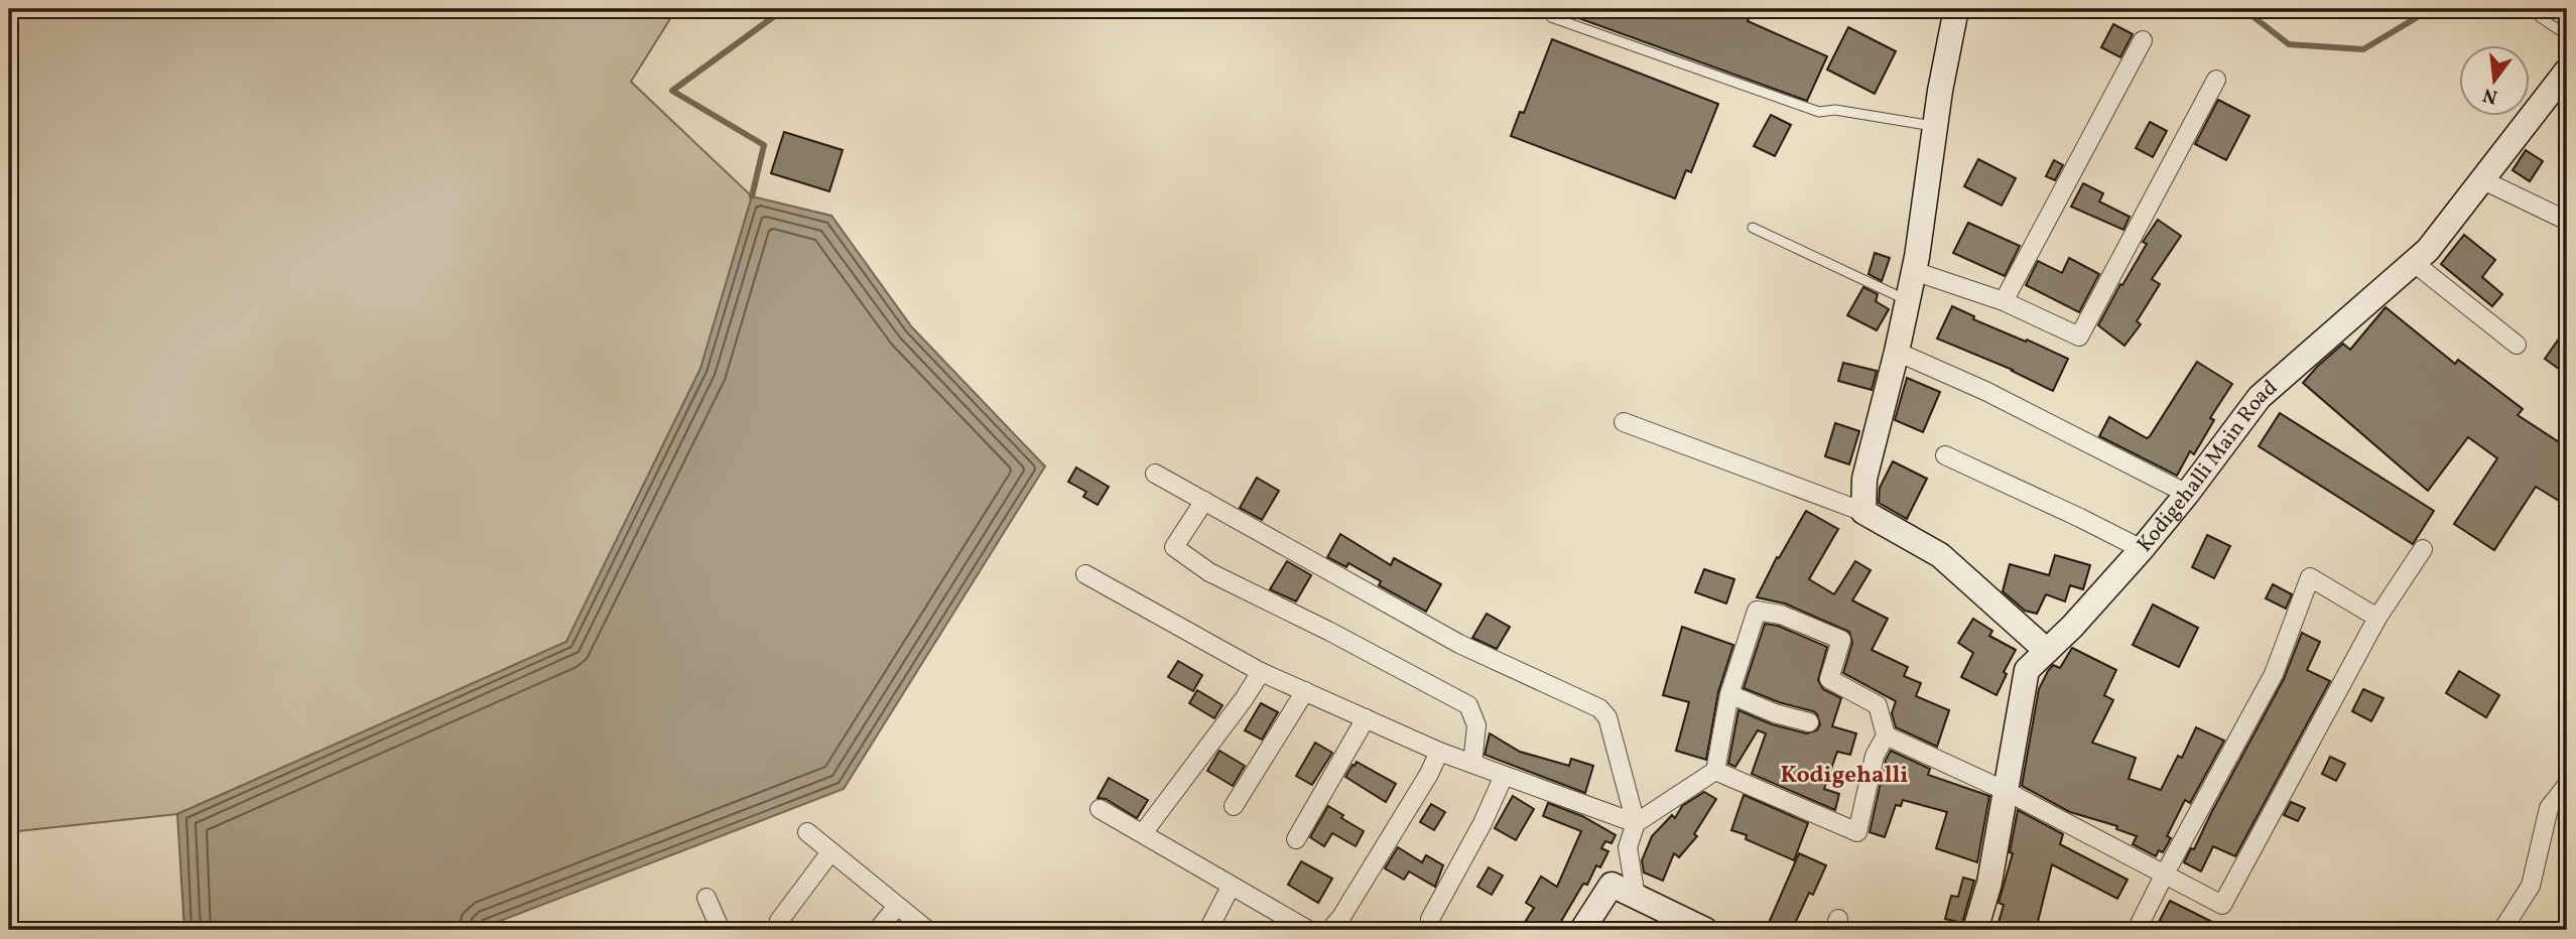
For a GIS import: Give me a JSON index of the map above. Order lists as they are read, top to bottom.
{
  "streets": {
    "street": ["Kodigehalli Main Road"]
  },
  "districts": ["Kodigehalli"],
  "north": "bottom"
}
